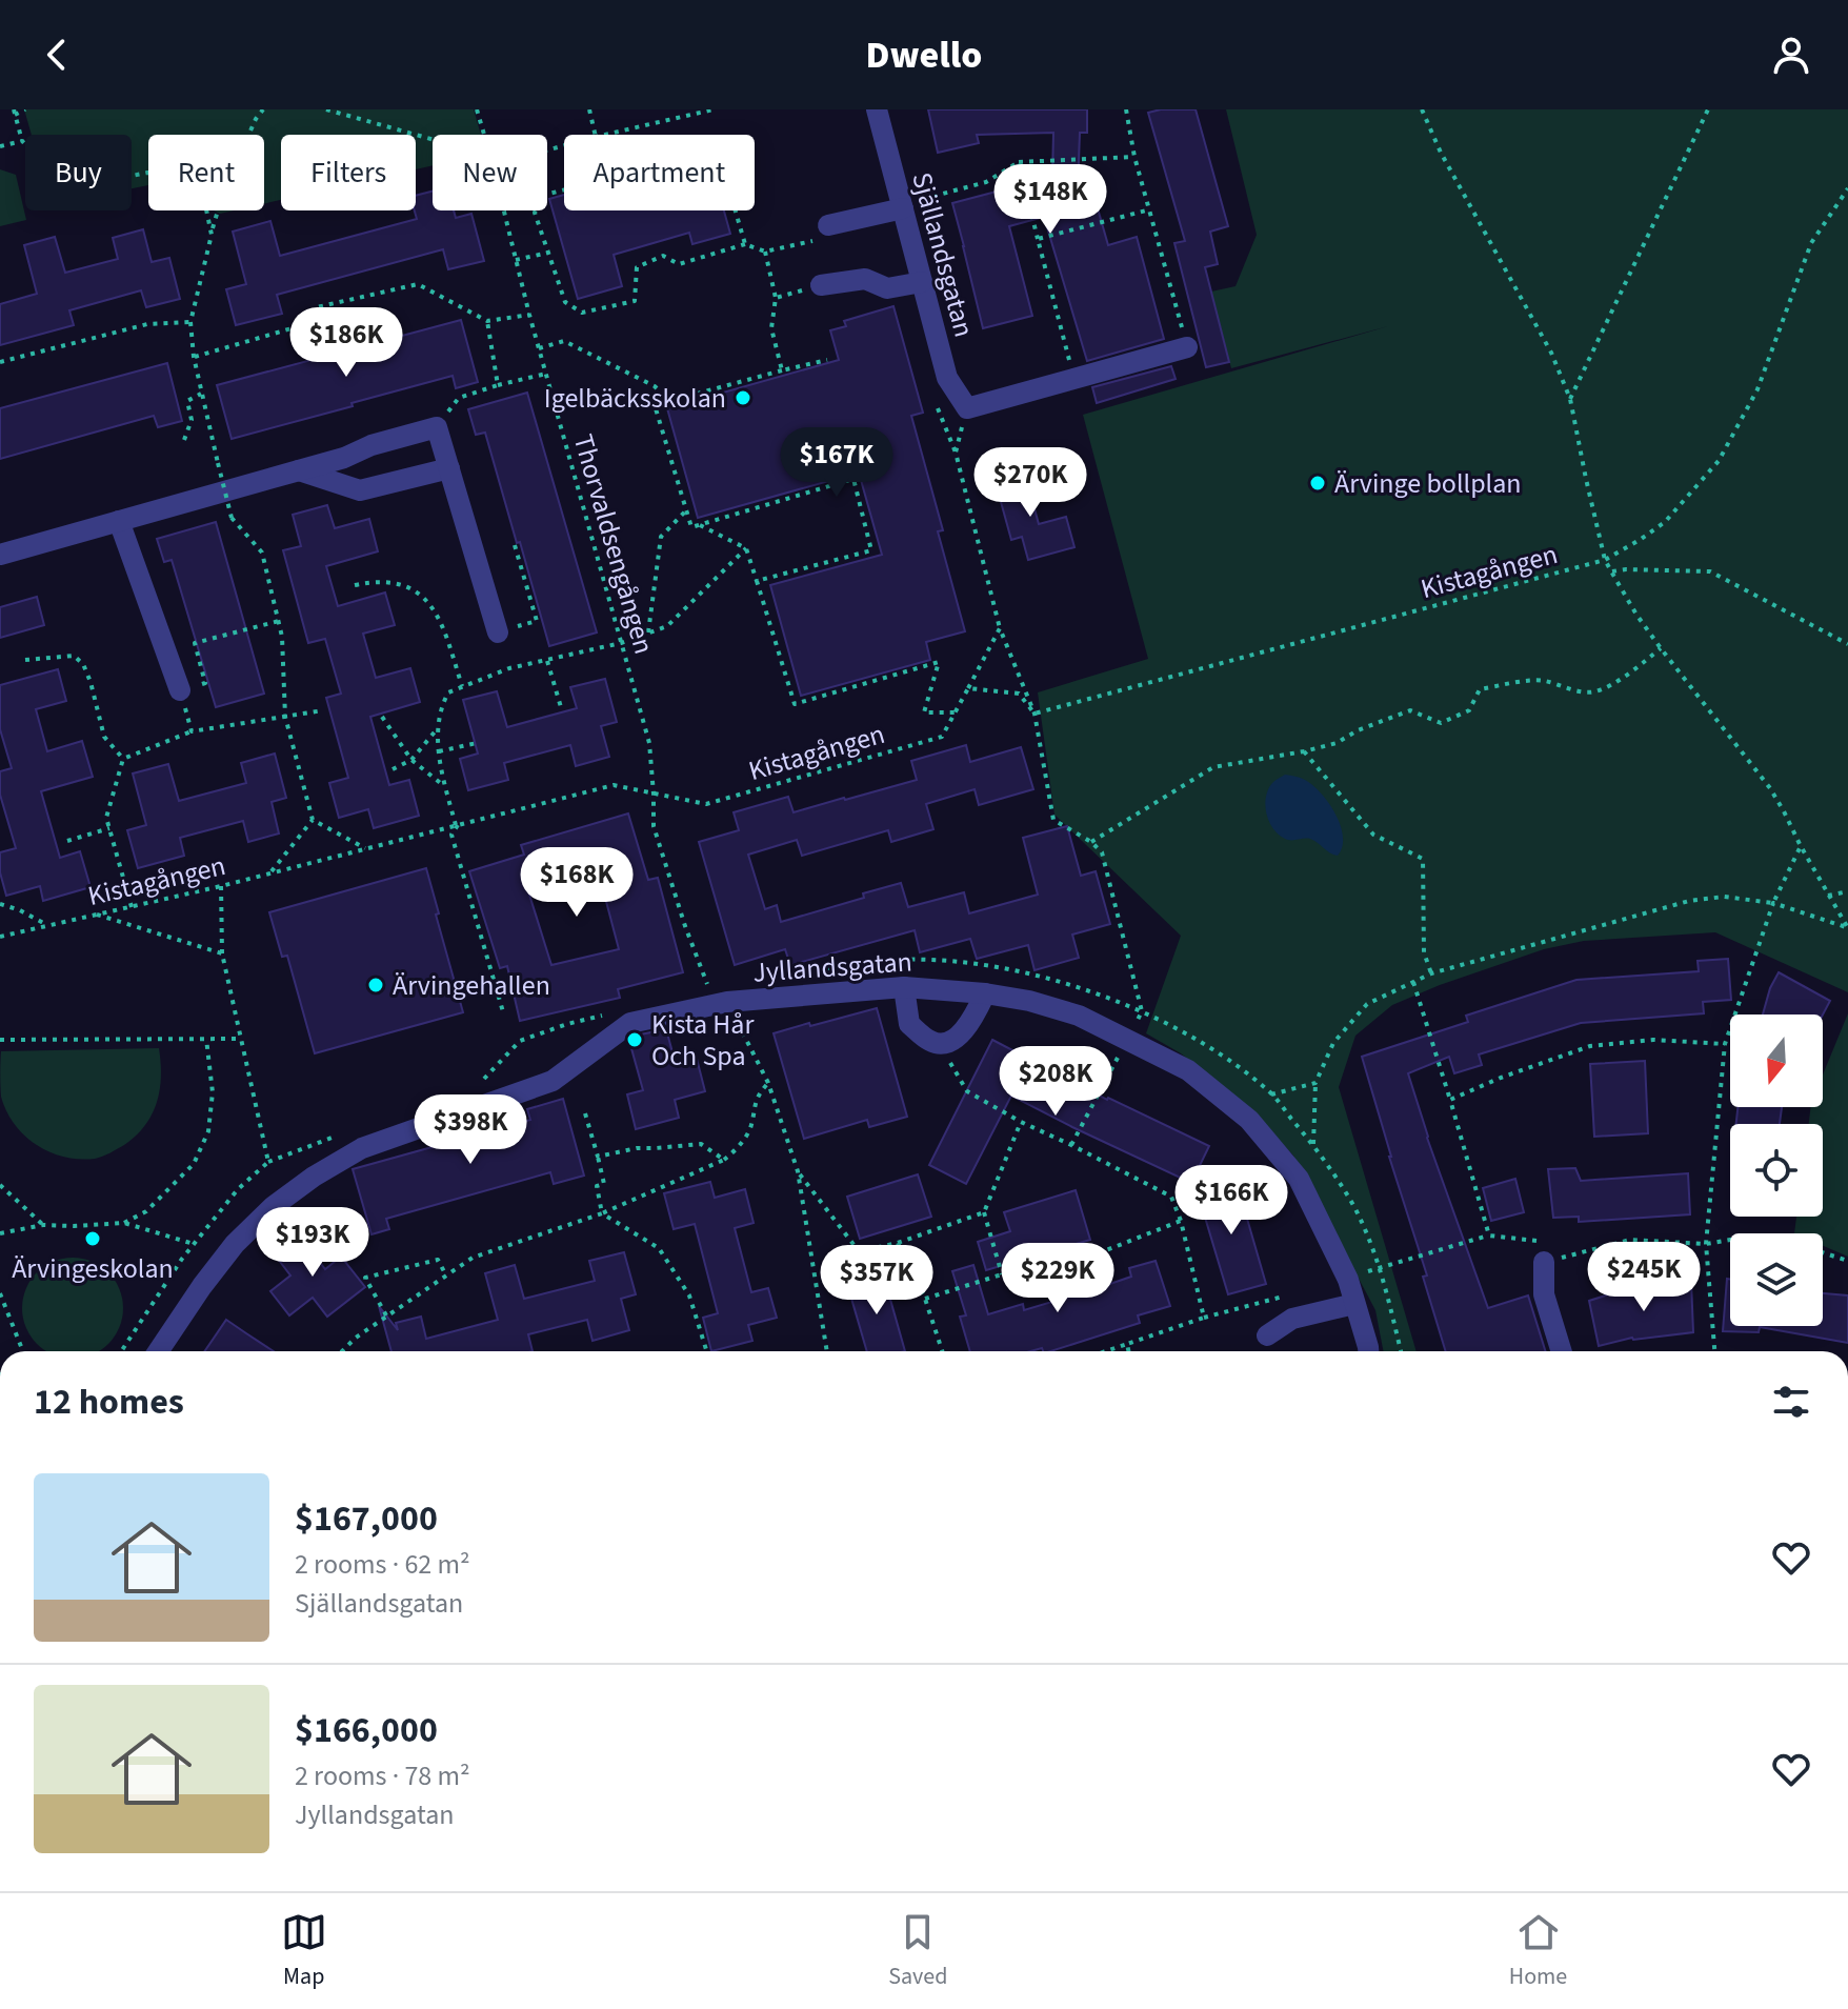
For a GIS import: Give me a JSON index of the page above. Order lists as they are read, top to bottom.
{
  "streets": {
    "street": ["Själlandsgatan", "Jyllandsgatan"],
    "path": ["Thorvaldsengången", "Kistagången"]
  },
  "crossings": [
    ["Thorvaldsengången", "Kistagången"]
  ],
  "places": [
    "Igelbäcksskolan",
    "Ärvinge bollplan",
    "Ärvingehallen",
    "Kista Hår Och Spa",
    "Ärvingeskolan"
  ],
  "north": "bottom",
  "page": {
    "header": "Dwello",
    "chip": [
      "Buy",
      "Rent",
      "Filters",
      "New",
      "Apartment"
    ],
    "price": [
      "$148K",
      "$186K",
      "$167K",
      "$270K",
      "$168K",
      "$208K",
      "$398K",
      "$166K",
      "$193K",
      "$245K",
      "$229K",
      "$357K"
    ],
    "heading": "12 homes",
    "list": [
      {
        "name": "$167,000",
        "note": "2 rooms · 62 m² · Själlandsgatan"
      },
      {
        "name": "$166,000",
        "note": "2 rooms · 78 m² · Jyllandsgatan"
      }
    ],
    "tabs": ["Map", "Saved", "Home"]
  }
}
